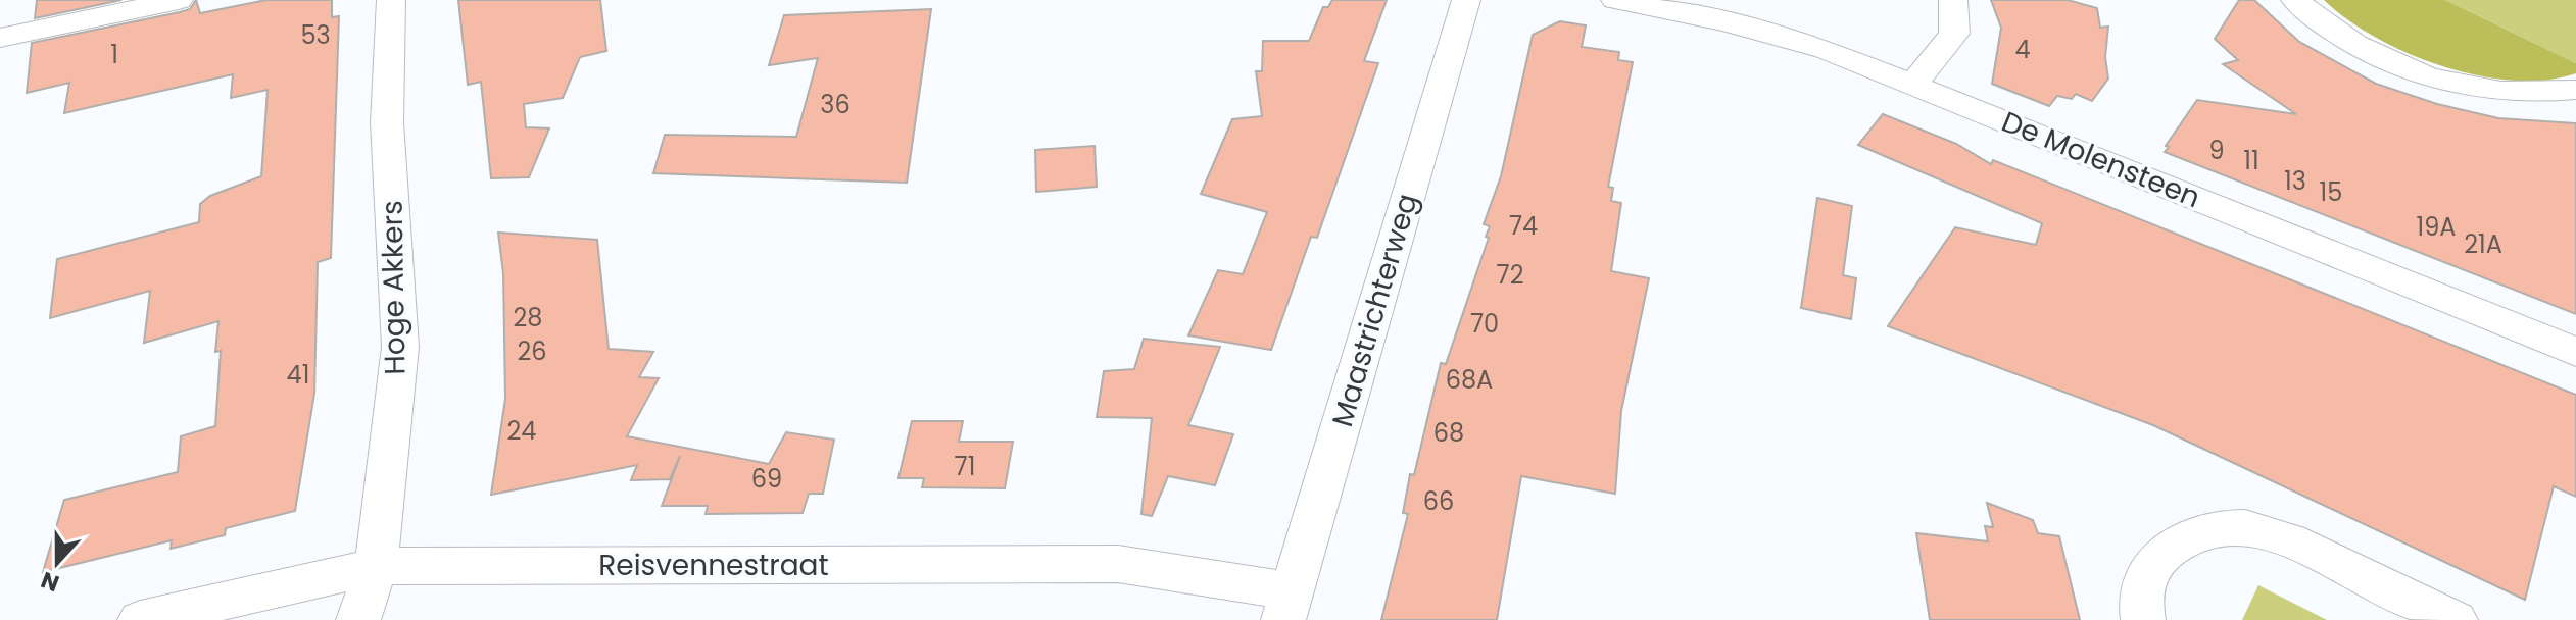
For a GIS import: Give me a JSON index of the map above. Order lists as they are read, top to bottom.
{
  "streets": {
    "street": [
      "De Molensteen",
      "Hoge Akkers",
      "Maastrichterweg",
      "Reisvennestraat"
    ]
  },
  "crossings": [
    ["Hoge Akkers", "Reisvennestraat"],
    ["Maastrichterweg", "Reisvennestraat"]
  ],
  "house_numbers": [
    "53",
    "4",
    "1",
    "36",
    "9",
    "11",
    "13",
    "15",
    "74",
    "19A",
    "21A",
    "72",
    "28",
    "70",
    "26",
    "41",
    "68A",
    "24",
    "68",
    "71",
    "69",
    "66"
  ],
  "north": "bottom"
}
